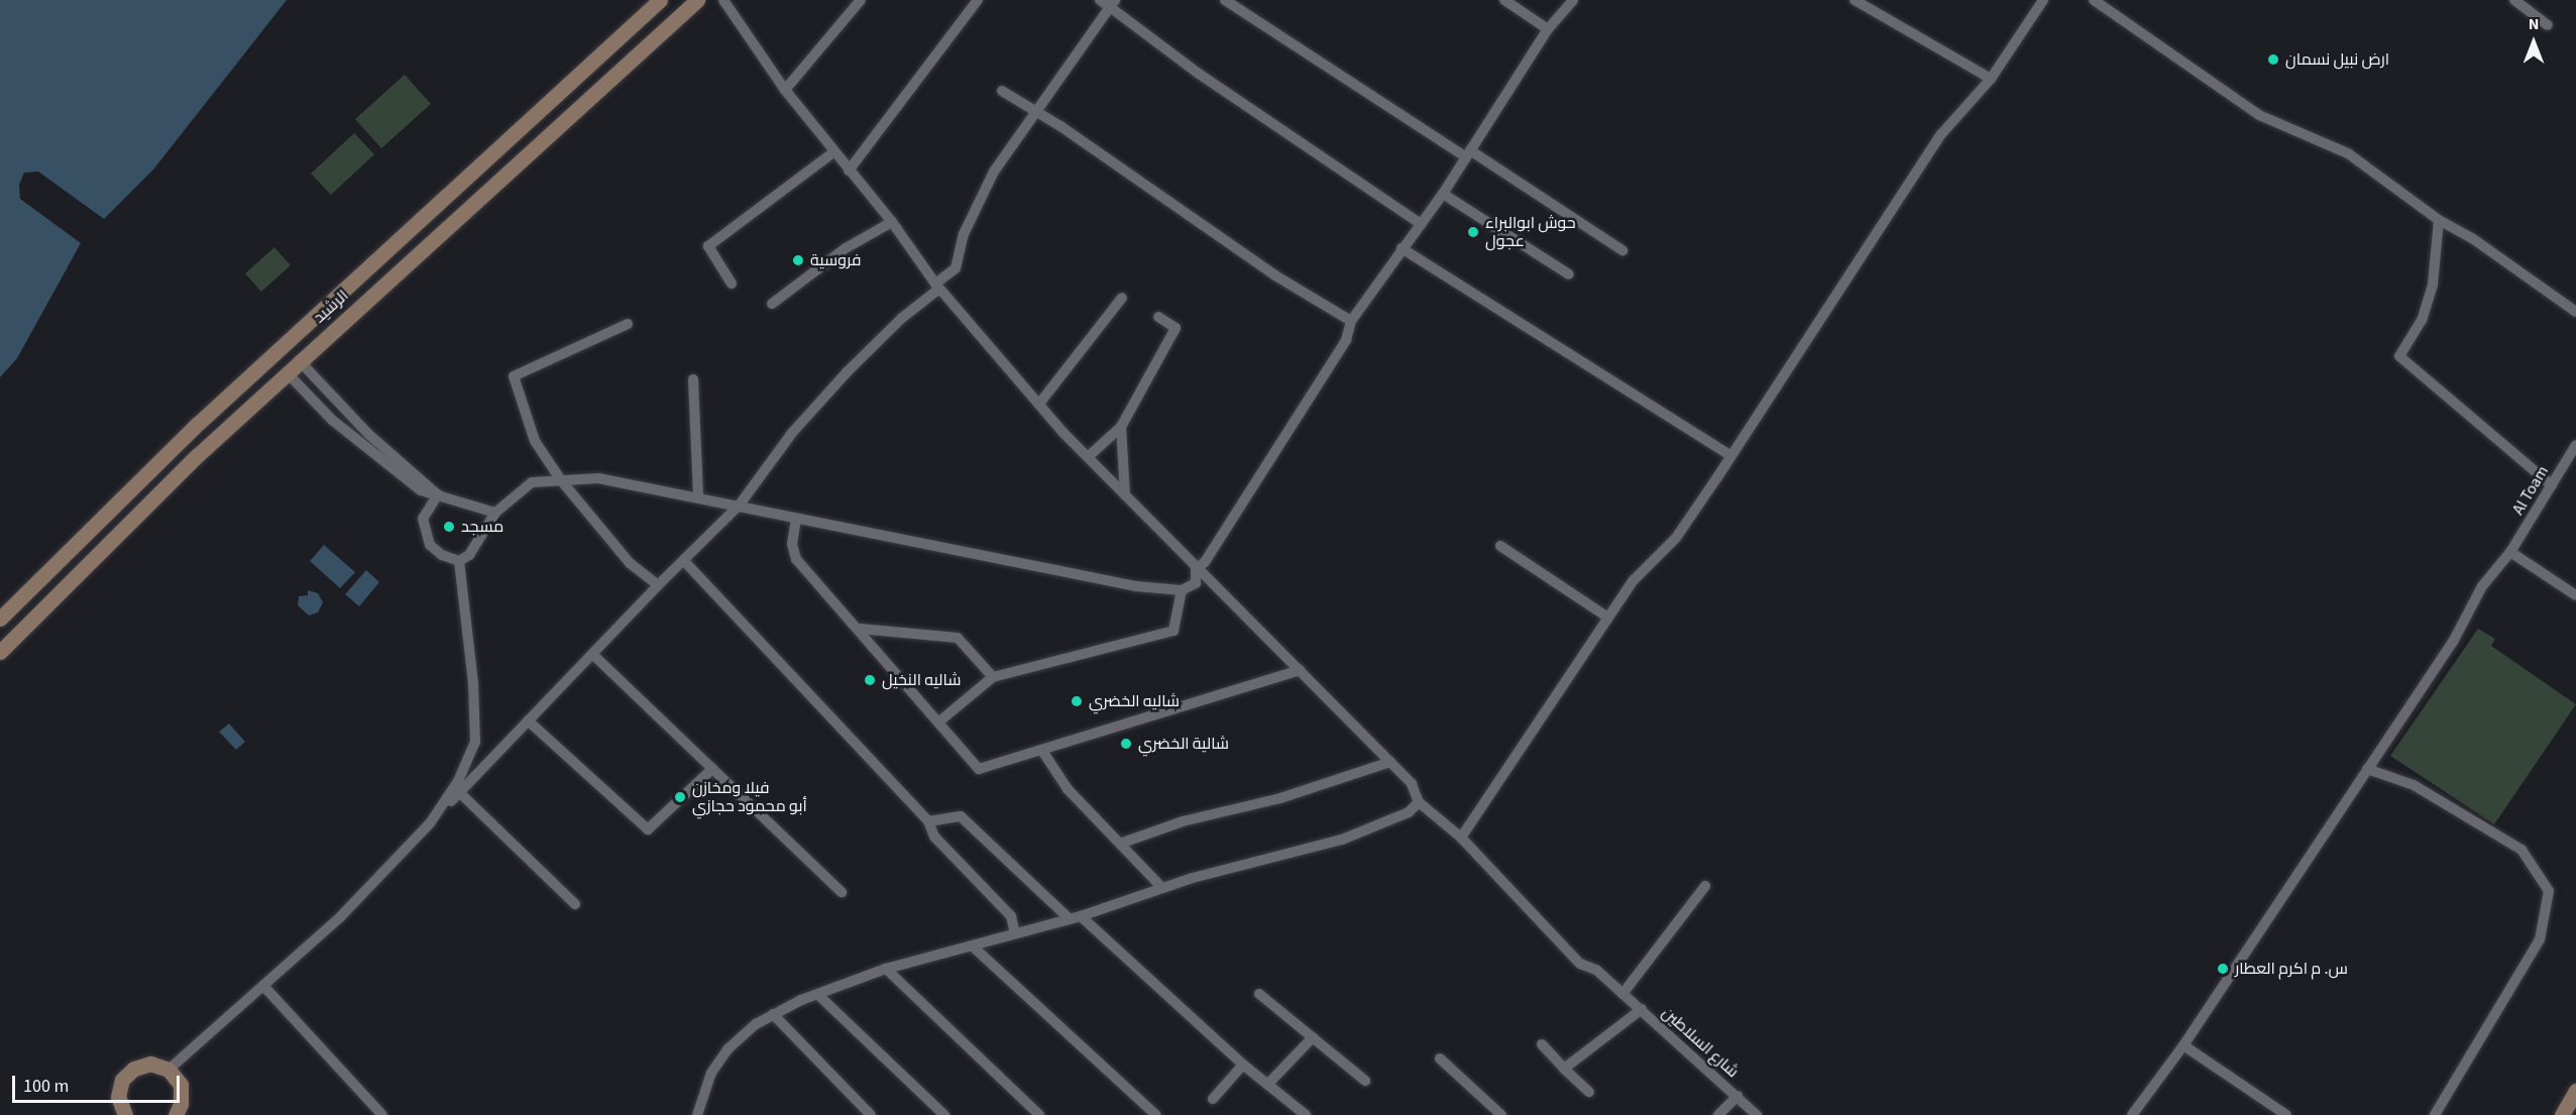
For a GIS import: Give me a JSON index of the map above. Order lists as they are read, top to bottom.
{
  "streets": {
    "main road": ["الرشيد"],
    "street": ["Al Toam", "شارع السلاطين"]
  },
  "places": [
    "ارض نبيل نسمان",
    "حوش ابوالبراء عجول",
    "فروسية",
    "مسجد",
    "شاليه النخيل",
    "شاليه الخضري",
    "شالية الخضري",
    "فيلا ومخازن أبو محمود حجازي",
    "س. م اكرم العطار"
  ],
  "scale_bar": "100 m",
  "north": "top"
}
